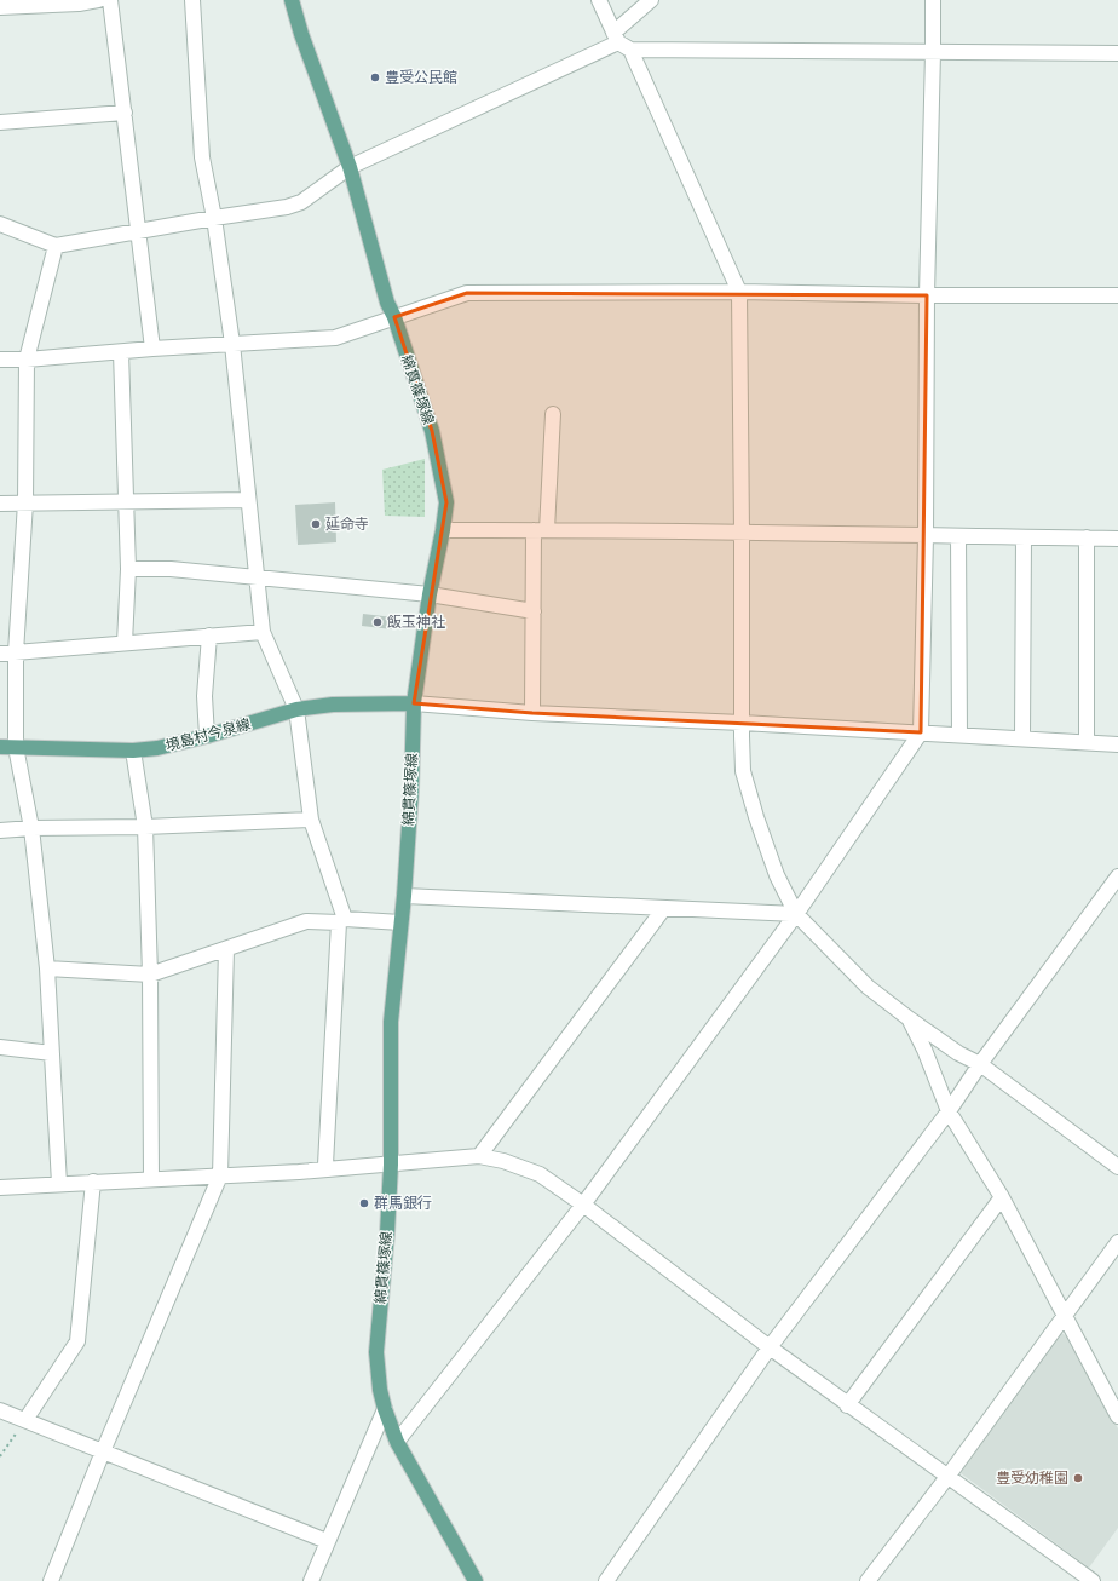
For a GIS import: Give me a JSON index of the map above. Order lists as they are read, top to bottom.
{
  "streets": {
    "main road": ["綿貫篠塚線", "境島村今泉線"]
  },
  "crossings": [
    ["綿貫篠塚線", "境島村今泉線"]
  ],
  "places": [
    "豊受公民館",
    "延命寺",
    "飯玉神社",
    "群馬銀行",
    "豊受幼稚園"
  ]
}
